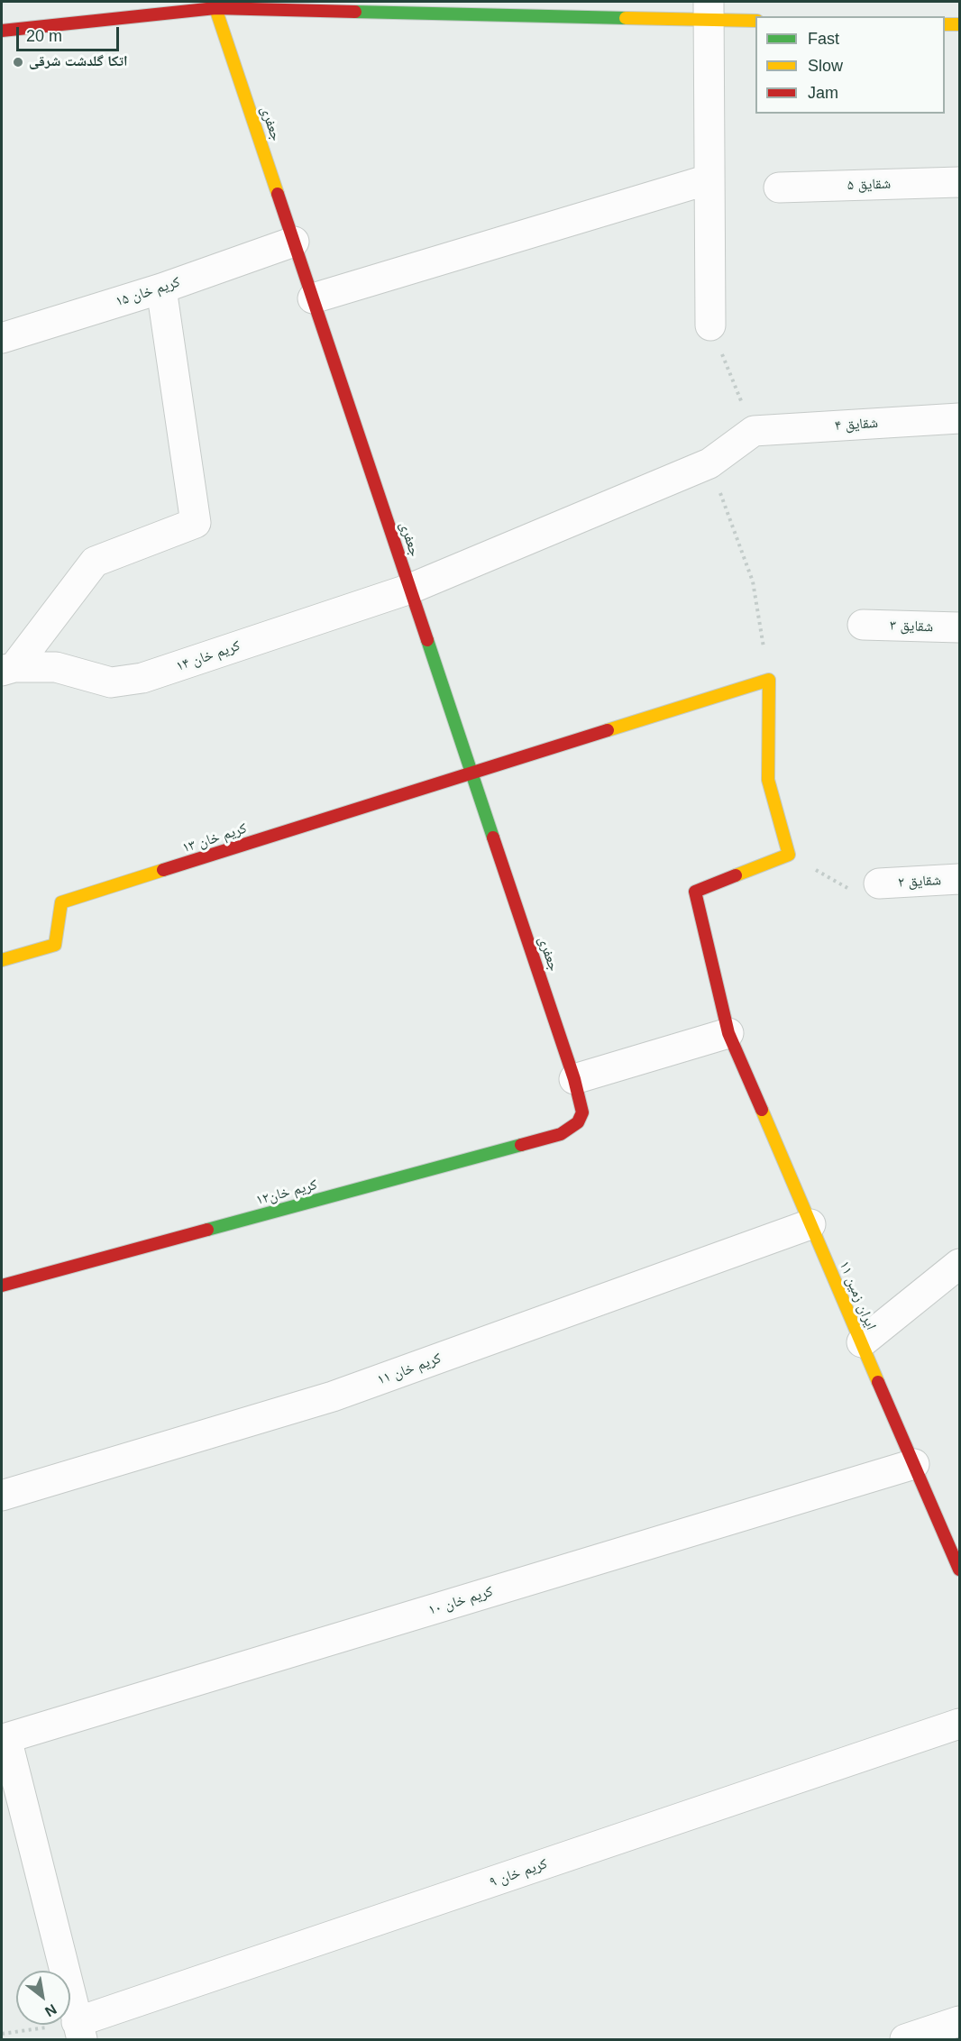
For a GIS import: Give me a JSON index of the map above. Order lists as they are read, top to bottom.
{
  "streets": {
    "street": [
      "جعفری",
      "شقایق ۵",
      "کریم خان ۱۵",
      "شقایق ۴",
      "شقایق ۳",
      "کریم خان ۱۴",
      "کریم خان ۱۳",
      "شقایق ۲",
      "کریم خان۱۲",
      "ایران زمین ۱۱",
      "کریم خان ۱۱",
      "کریم خان ۱۰",
      "کریم خان ۹"
    ]
  },
  "crossings": [
    ["جعفری", "کریم خان ۱۵"],
    ["جعفری", "کریم خان ۱۴"],
    ["جعفری", "کریم خان ۱۳"],
    ["جعفری", "کریم خان۱۲"],
    ["شقایق ۴", "کریم خان ۱۴"],
    ["ایران زمین ۱۱", "کریم خان ۱۱"],
    ["ایران زمین ۱۱", "کریم خان ۱۰"],
    ["کریم خان ۱۰", "کریم خان ۹"]
  ],
  "places": ["اتکا گلدشت شرقی"],
  "legend": ["Fast", "Slow", "Jam"],
  "scale_bar": "20 m",
  "north": "bottom right"
}
